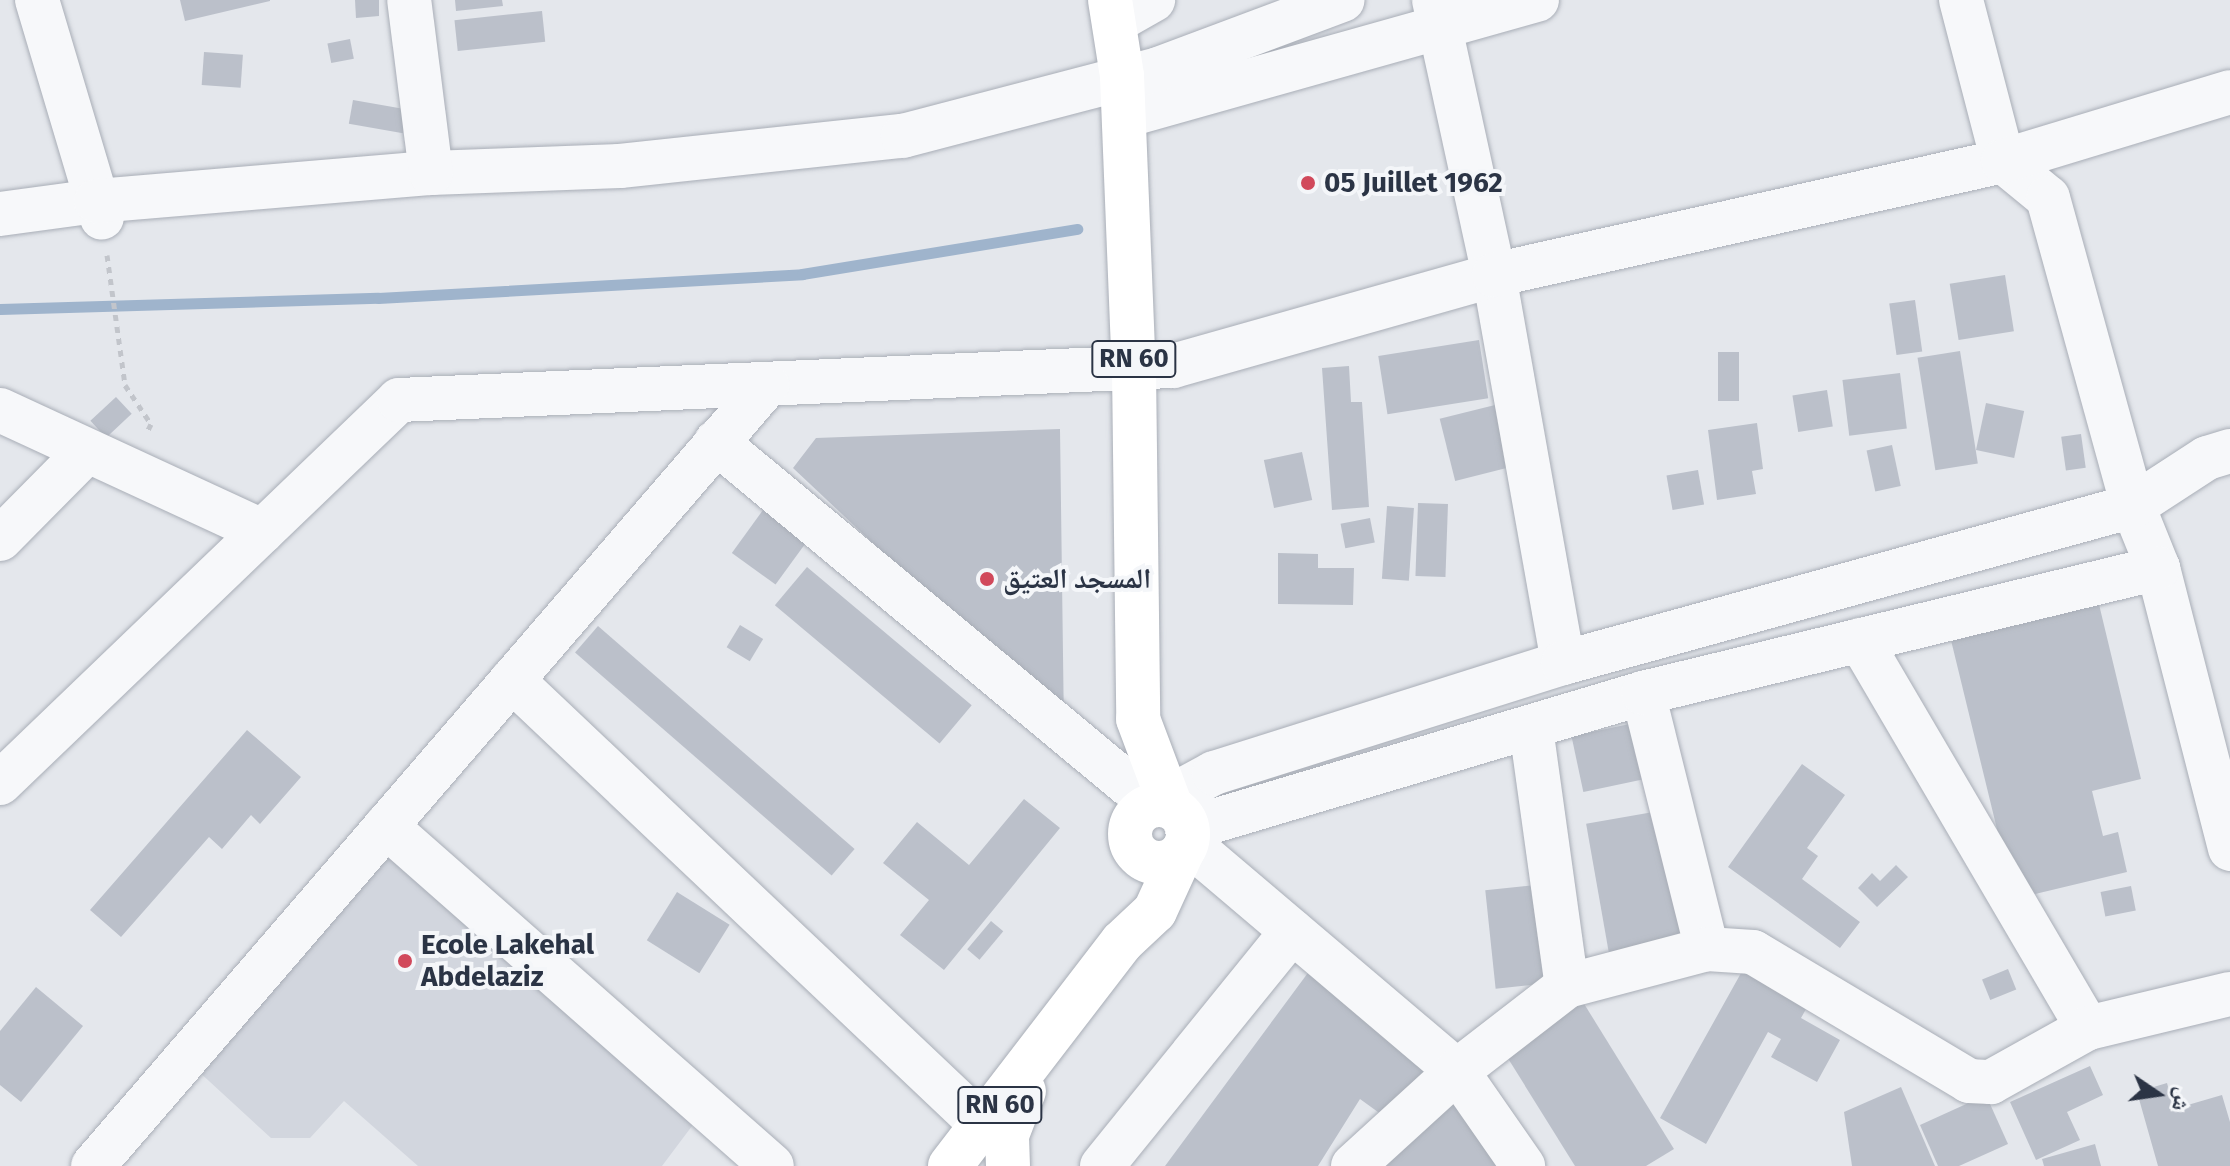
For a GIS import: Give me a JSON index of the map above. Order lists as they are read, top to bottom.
{
  "streets": {
    "main road": ["RN 60"]
  },
  "places": ["05 Juillet 1962", "المسجد العتيق", "Ecole Lakehal Abdelaziz"],
  "north": "right"
}
